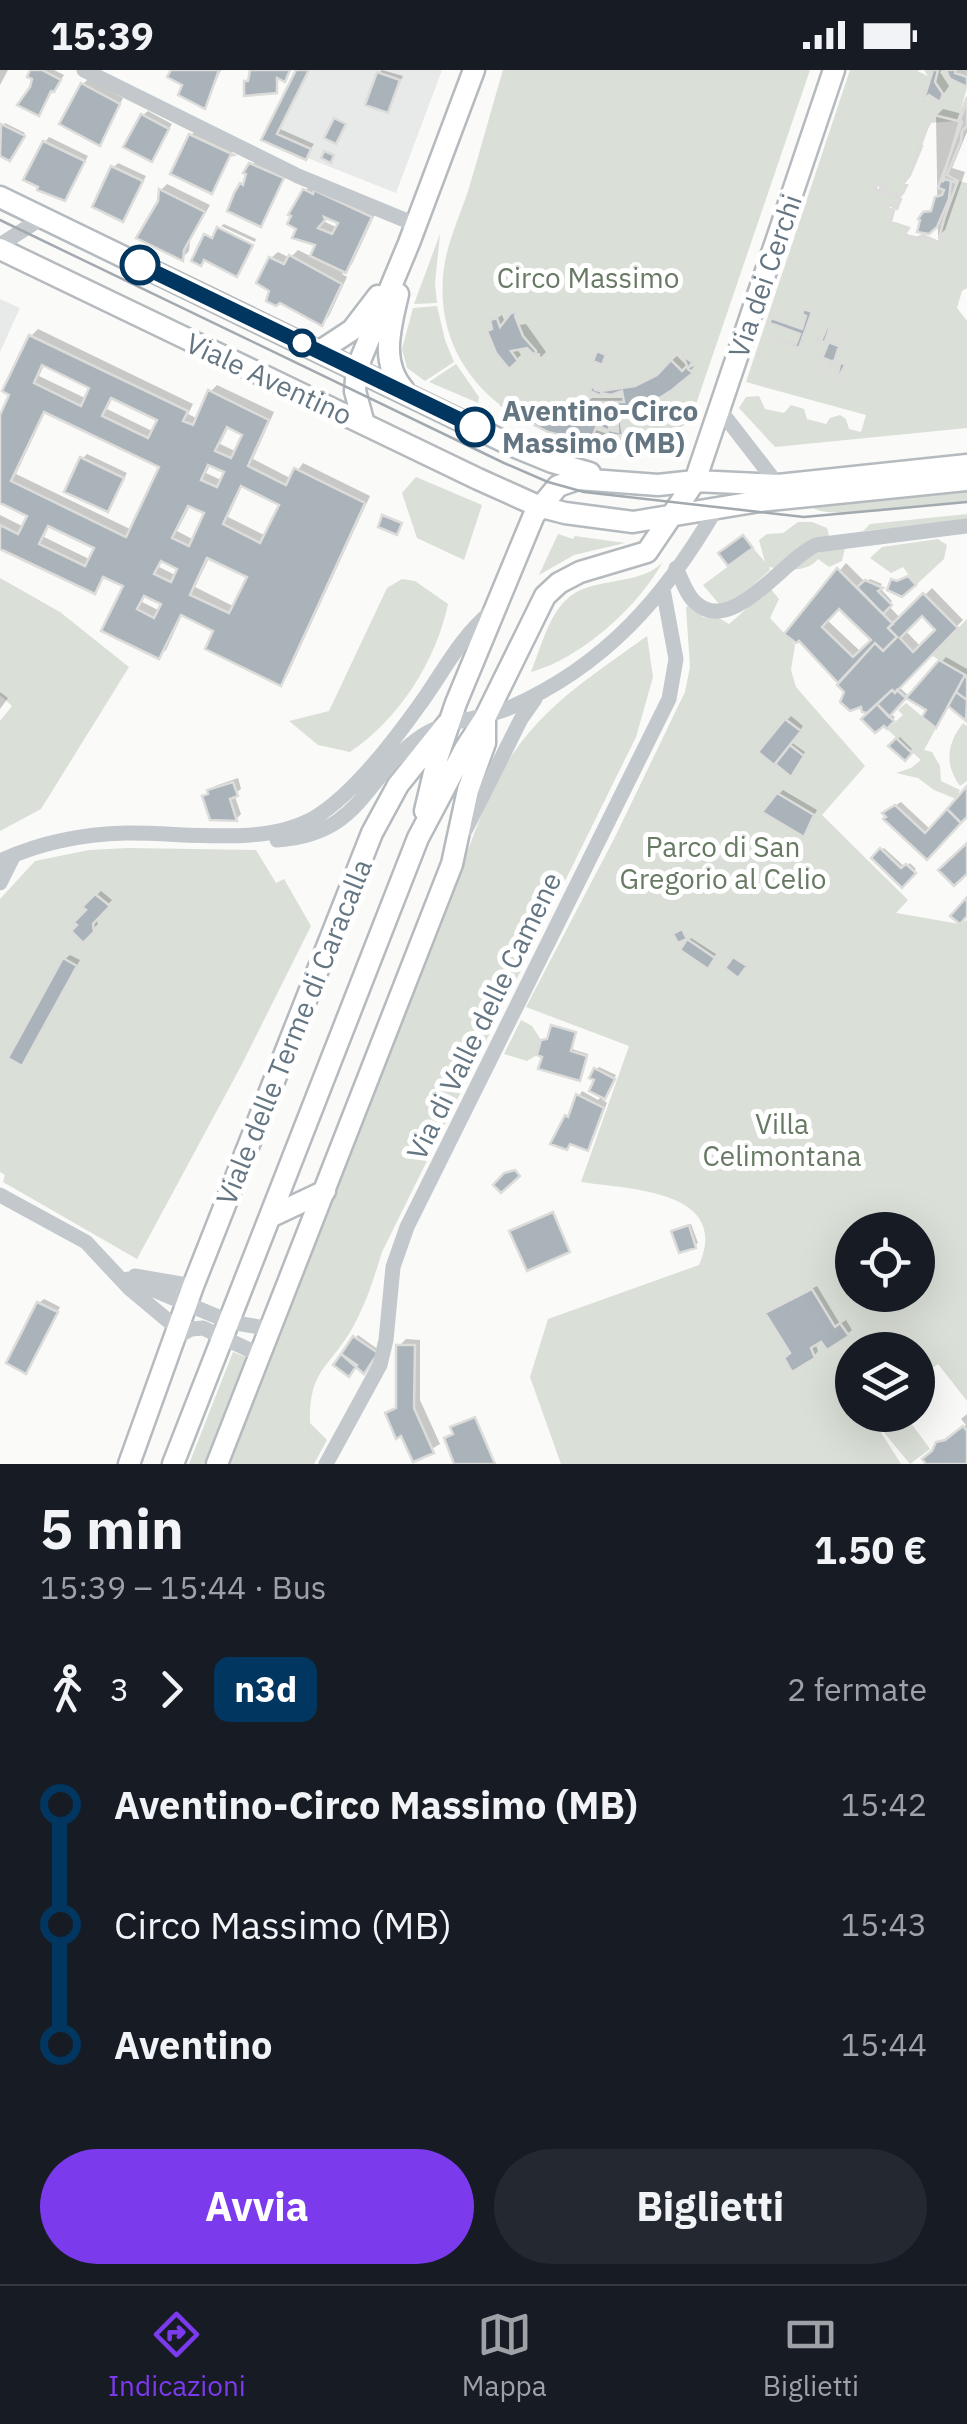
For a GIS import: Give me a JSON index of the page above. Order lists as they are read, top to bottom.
{
  "streets": {
    "main road": ["Via dei Cerchi", "Viale Aventino", "Viale delle Terme di Caracalla"],
    "street": ["Via di Valle delle Camene"]
  },
  "crossings": [
    ["Via dei Cerchi", "Viale Aventino"],
    ["Via dei Cerchi", "Viale delle Terme di Caracalla"]
  ],
  "parks": ["Circo Massimo", "Parco di San Gregorio al Celio", "Villa Celimontana"],
  "places": ["Aventino-Circo Massimo (MB)"],
  "lines": ["bus line n3d"],
  "page": {
    "status": "15:39",
    "heading": ["5 min", "15:39 – 15:44 · Bus", "1.50 €"],
    "legs": ["3", "n3d", "2 fermate"],
    "list": [
      {
        "name": "Aventino-Circo Massimo (MB)",
        "value": "15:42"
      },
      {
        "name": "Circo Massimo (MB)",
        "value": "15:43"
      },
      {
        "name": "Aventino",
        "value": "15:44"
      }
    ],
    "buttons": ["Avvia", "Biglietti"],
    "tabs": ["Indicazioni", "Mappa", "Biglietti"]
  }
}
